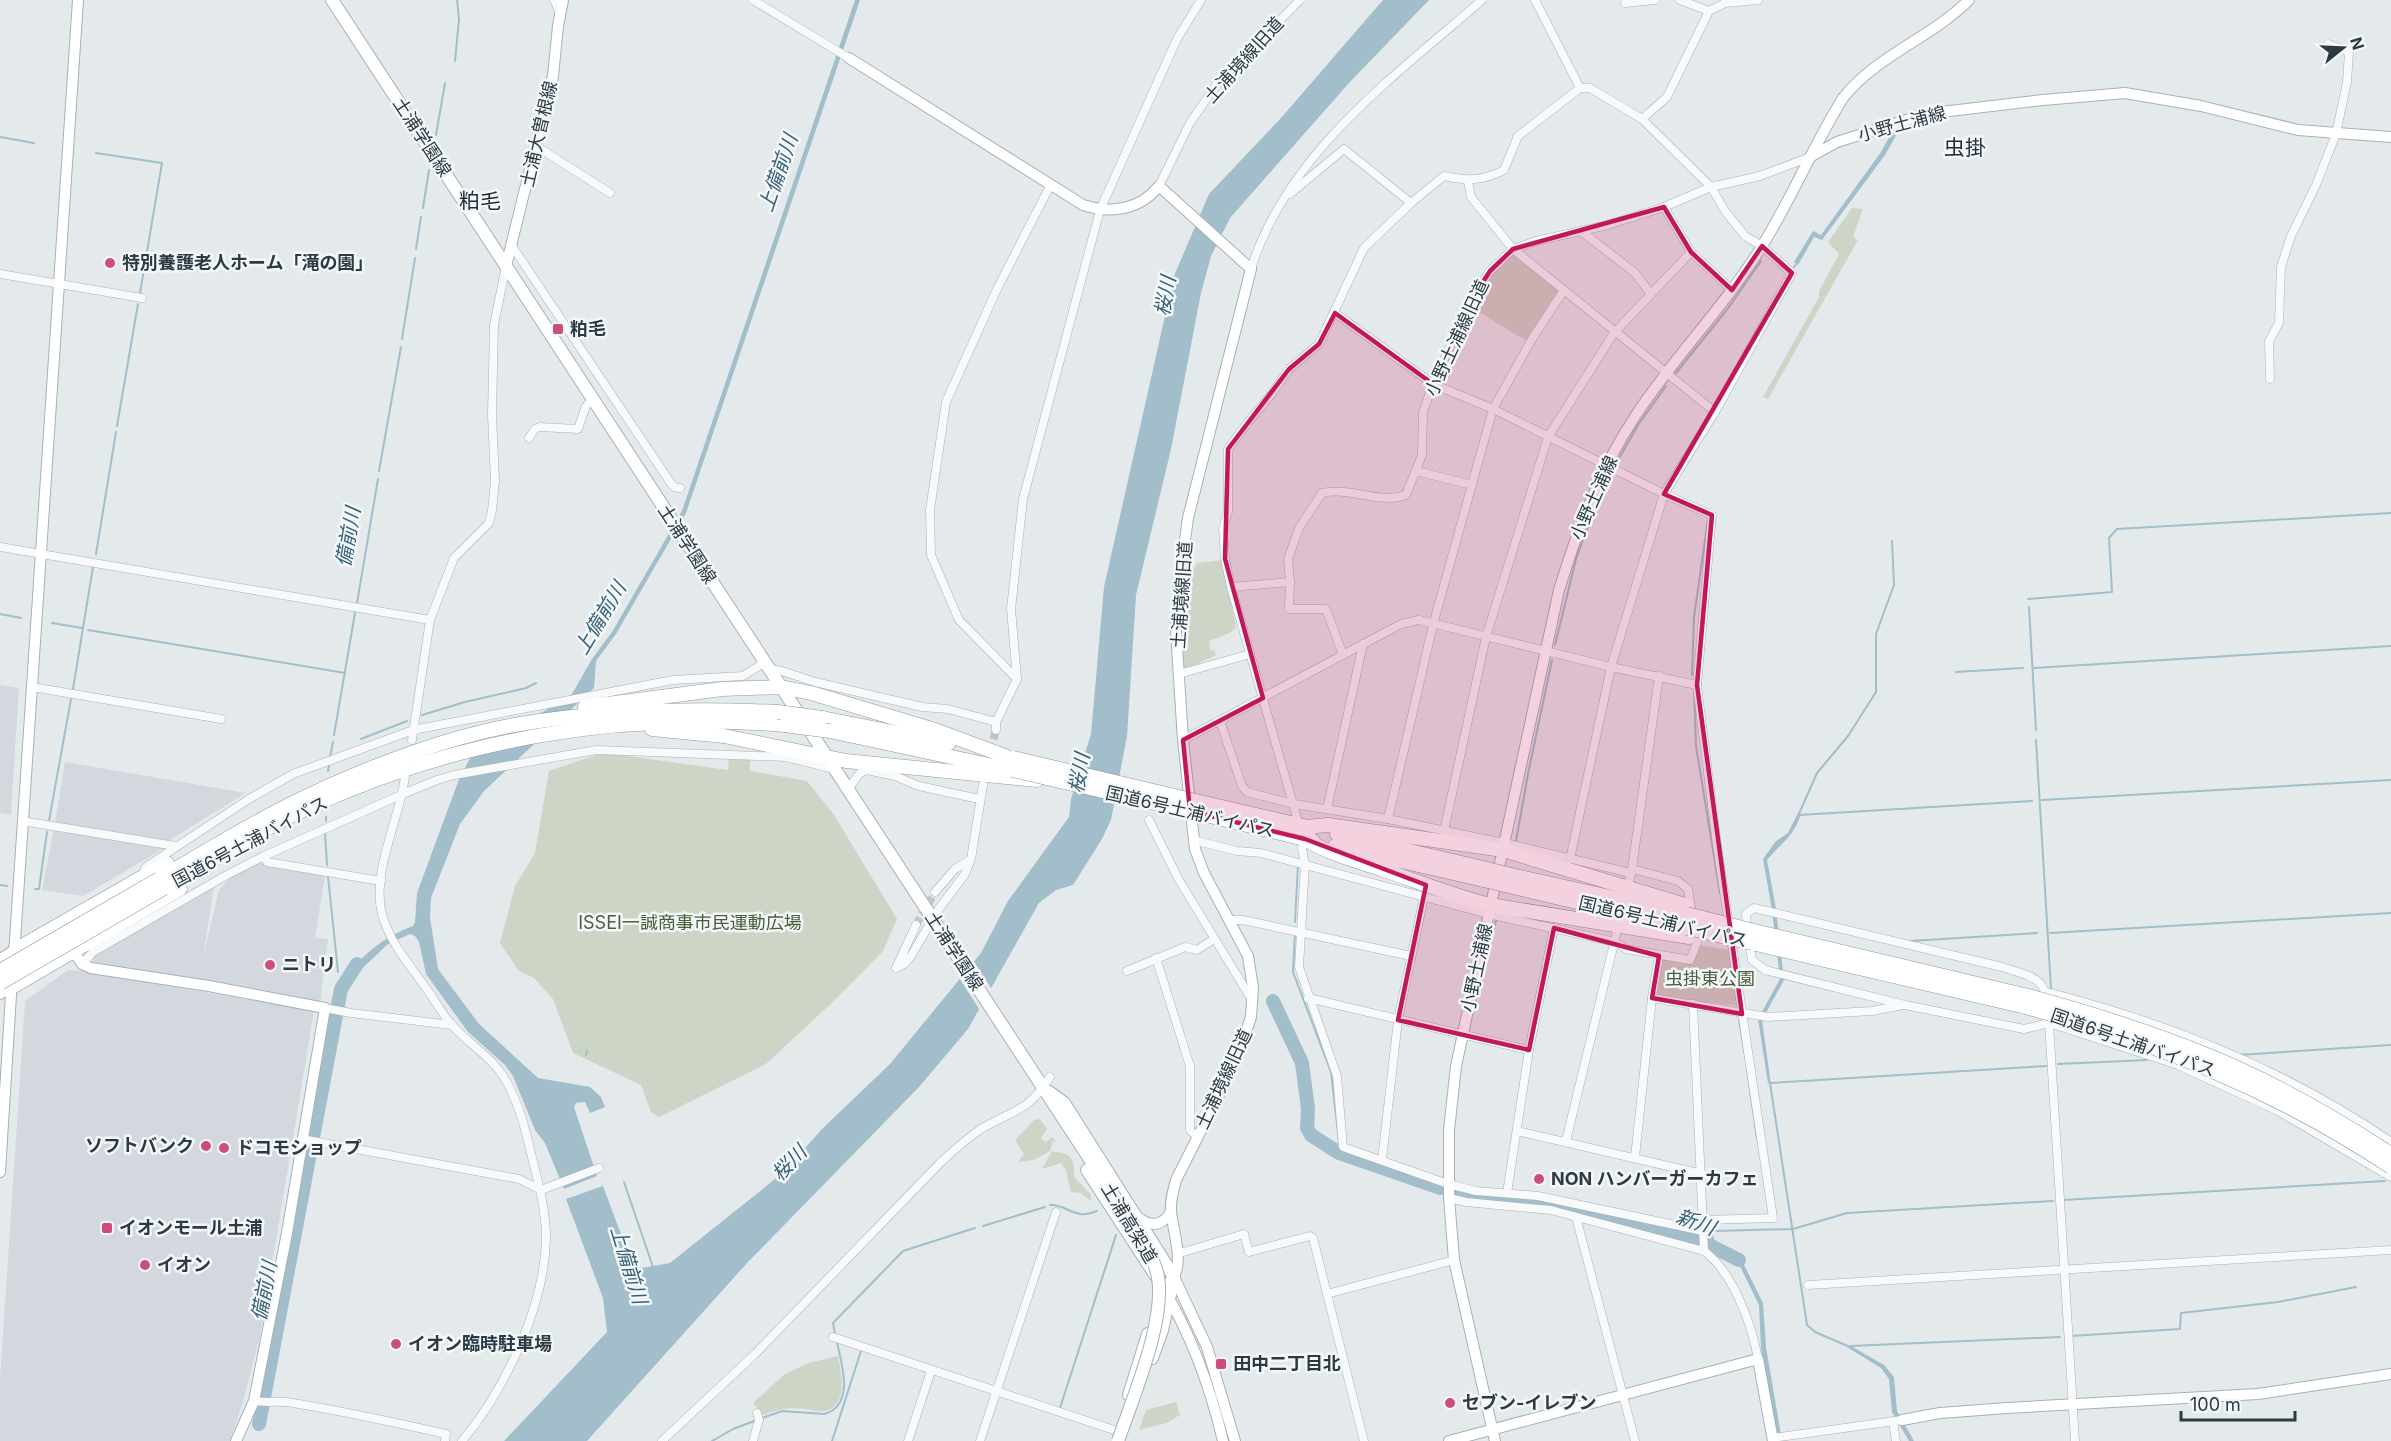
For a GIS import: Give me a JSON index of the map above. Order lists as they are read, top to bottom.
{
  "streets": {
    "highway": ["国道6号土浦バイパス"],
    "main road": ["土浦学園線", "土浦高架道"],
    "street": [
      "土浦境線旧道",
      "小野土浦線",
      "土浦大曽根線",
      "小野土浦線旧道"
    ]
  },
  "crossings": [
    ["土浦境線旧道", "土浦学園線"],
    ["小野土浦線", "小野土浦線旧道"],
    ["土浦大曽根線", "土浦学園線"],
    ["土浦学園線", "土浦高架道"]
  ],
  "districts": ["虫掛", "粕毛"],
  "water": [
    "上備前川",
    "桜川",
    "備前川",
    "新川"
  ],
  "parks": ["ISSEI一誠商事市民運動広場", "虫掛東公園"],
  "places": {
    "other": [
      "特別養護老人ホーム「滝の園」",
      "ニトリ",
      "ソフトバンク",
      "ドコモショップ",
      "NON ハンバーガーカフェ",
      "イオン",
      "イオン臨時駐車場",
      "セブン-イレブン"
    ],
    "transit": ["粕毛", "イオンモール土浦", "田中二丁目北"]
  },
  "scale_bar": "100 m",
  "north": "right"
}
